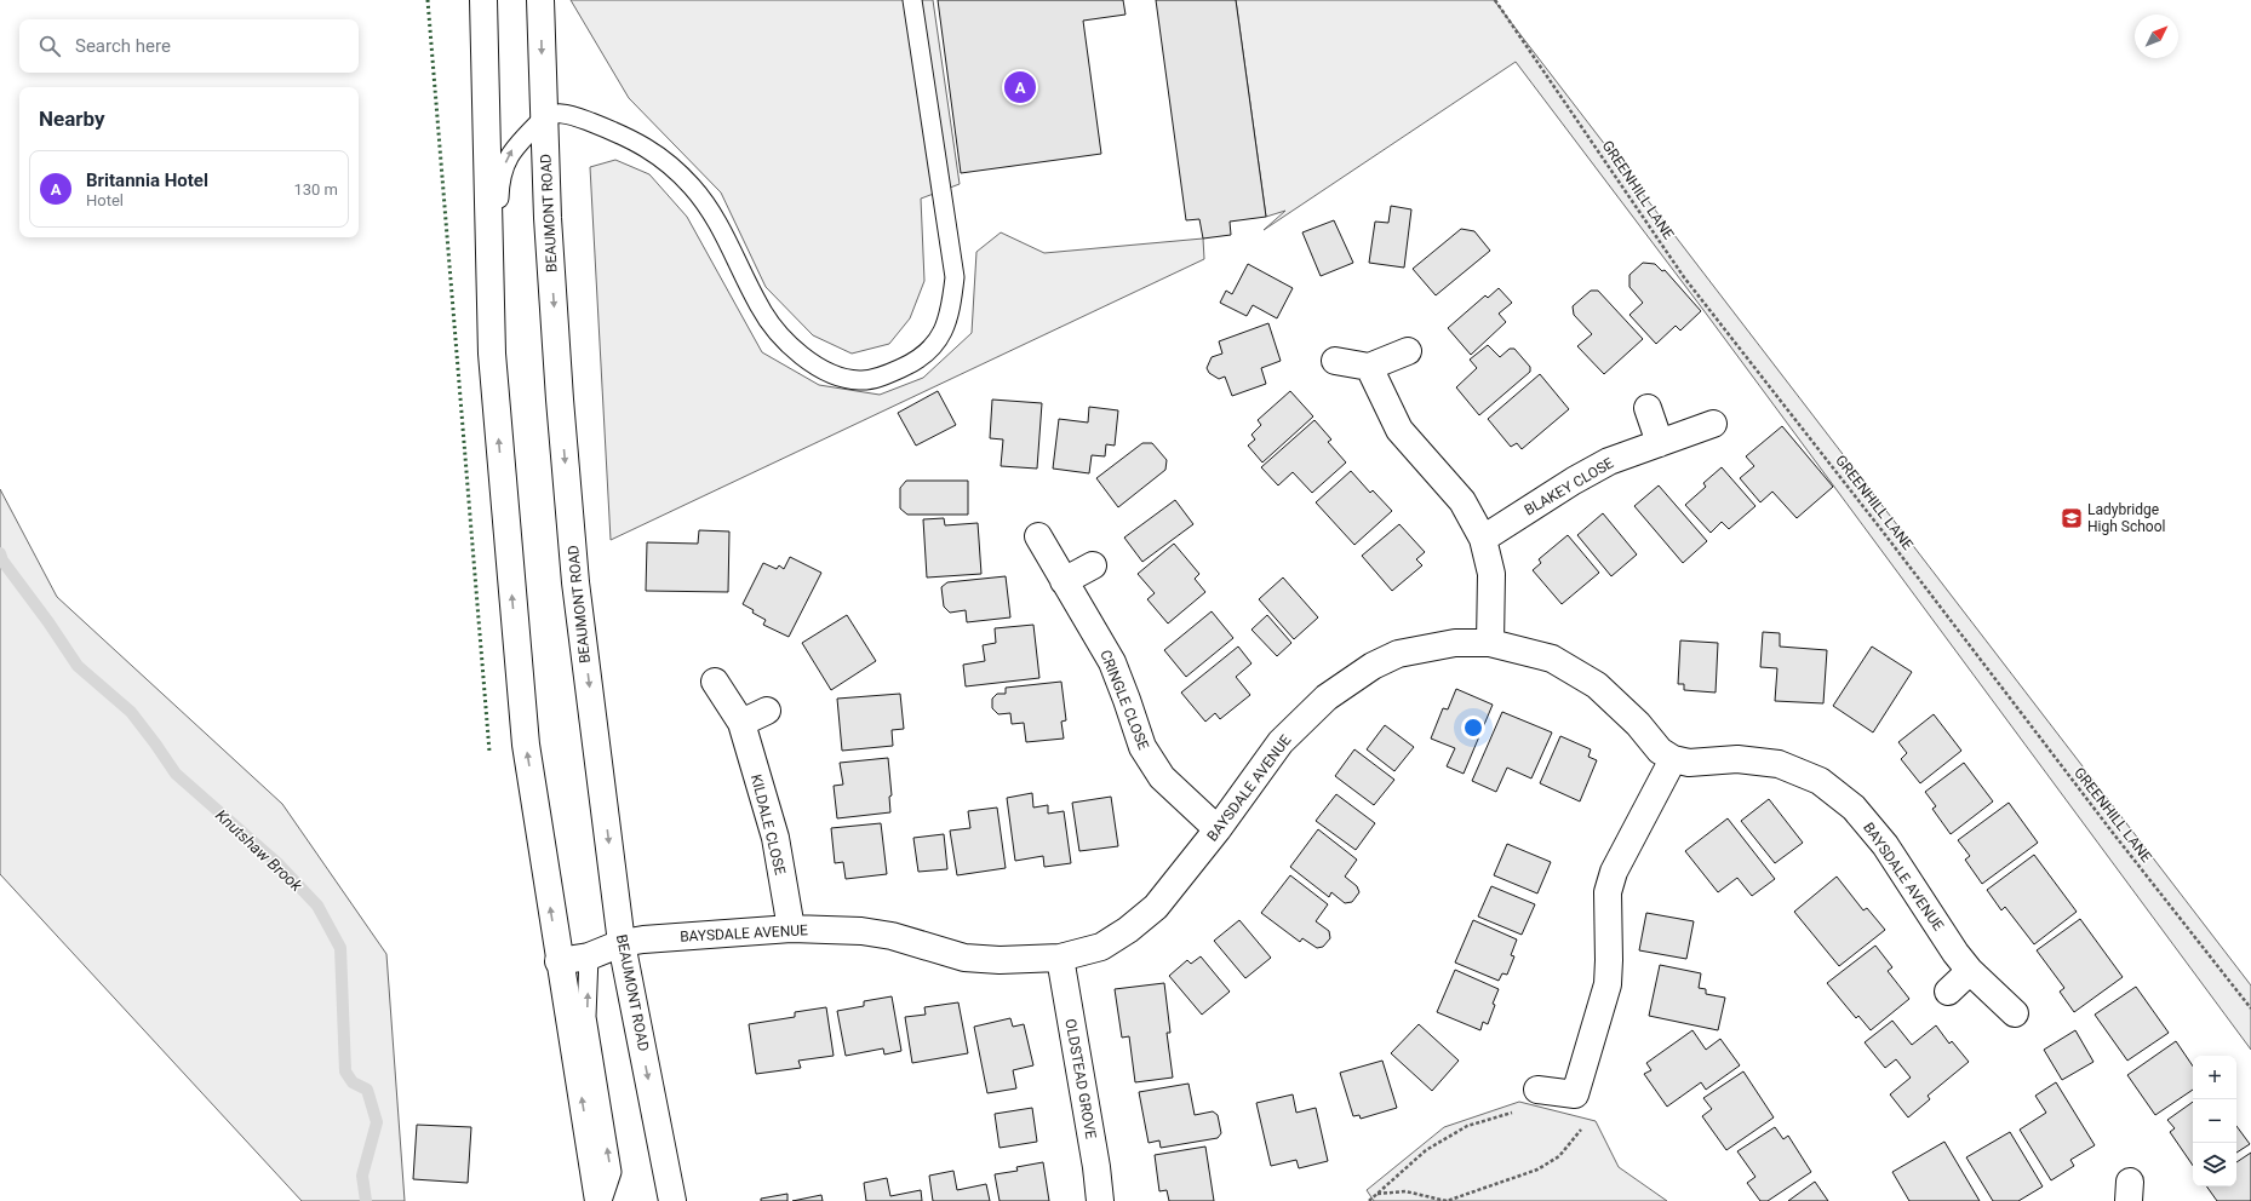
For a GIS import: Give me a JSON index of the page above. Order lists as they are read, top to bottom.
{
  "streets": {
    "main road": [
      "BEAUMONT ROAD",
      "BLAKEY CLOSE",
      "CRINGLE CLOSE",
      "BAYSDALE AVENUE",
      "KILDALE CLOSE",
      "OLDSTEAD GROVE"
    ],
    "path": ["GREENHILL LANE"]
  },
  "crossings": [
    ["BEAUMONT ROAD", "BAYSDALE AVENUE"],
    ["CRINGLE CLOSE", "BAYSDALE AVENUE"],
    ["BAYSDALE AVENUE", "KILDALE CLOSE"],
    ["BAYSDALE AVENUE", "OLDSTEAD GROVE"]
  ],
  "water": ["Knutshaw Brook"],
  "places": {
    "school or university": ["Ladybridge High School"]
  },
  "north": "top right",
  "page": {
    "search": "Search here",
    "pins": "A",
    "heading": "Nearby",
    "list": [
      {
        "mark": "A",
        "name": "Britannia Hotel",
        "note": "Hotel",
        "value": "130 m"
      }
    ],
    "map_buttons": ["+", "−"]
  }
}
